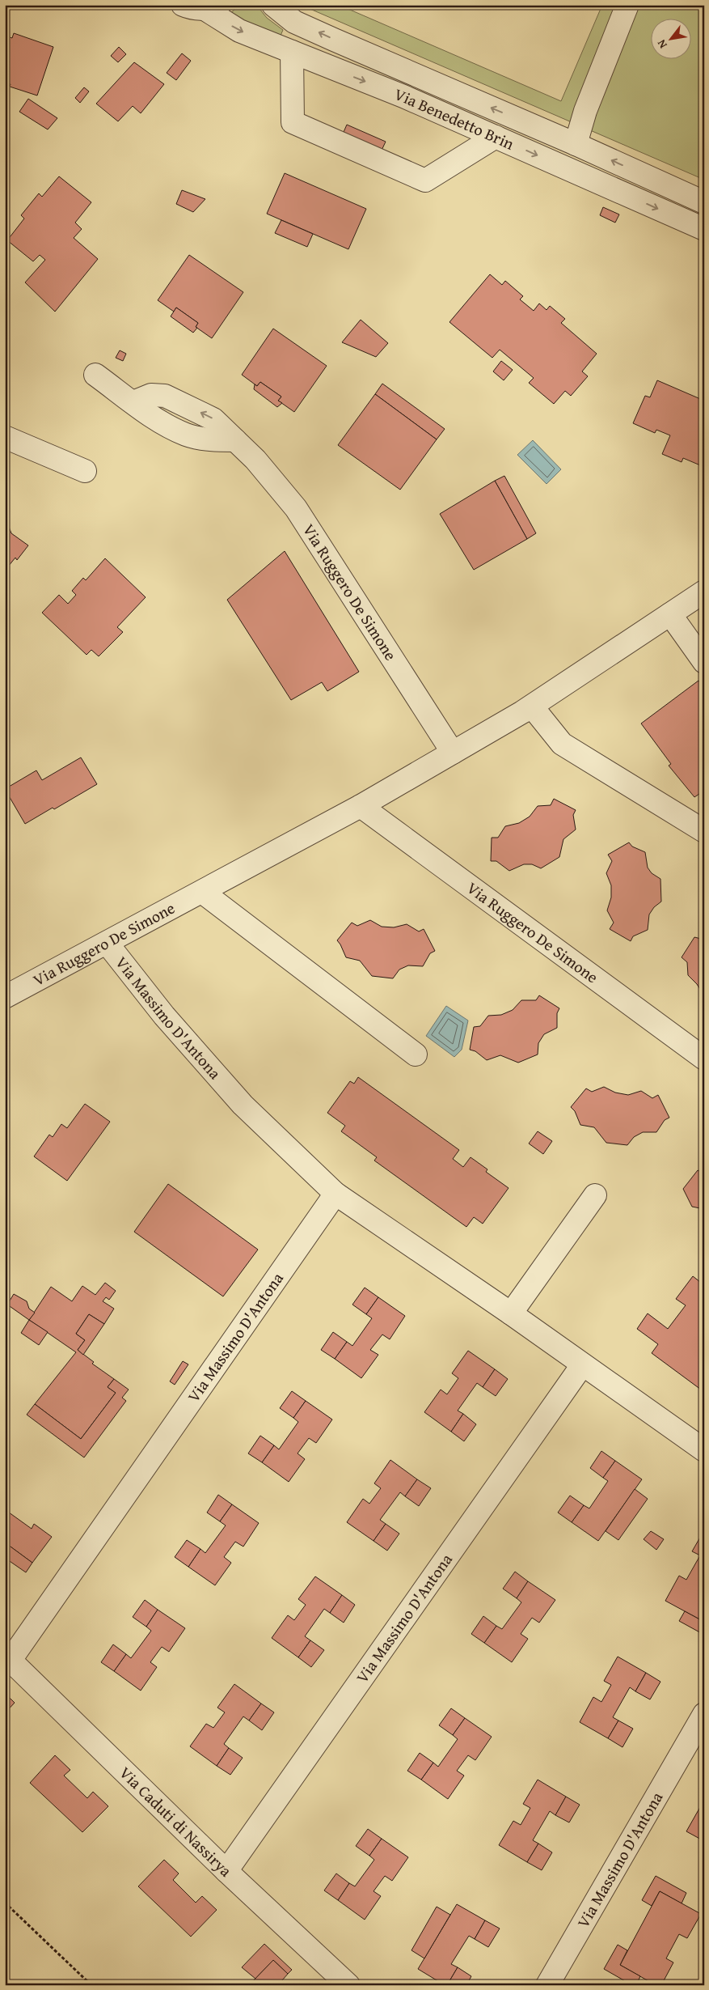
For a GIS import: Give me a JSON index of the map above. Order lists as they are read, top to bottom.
{
  "streets": {
    "street": [
      "Via Benedetto Brin",
      "Via Ruggero De Simone",
      "Via Massimo D'Antona",
      "Via Caduti di Nassirya"
    ]
  },
  "crossings": [
    ["Via Ruggero De Simone", "Via Massimo D'Antona"],
    ["Via Massimo D'Antona", "Via Caduti di Nassirya"]
  ],
  "north": "bottom left"
}
